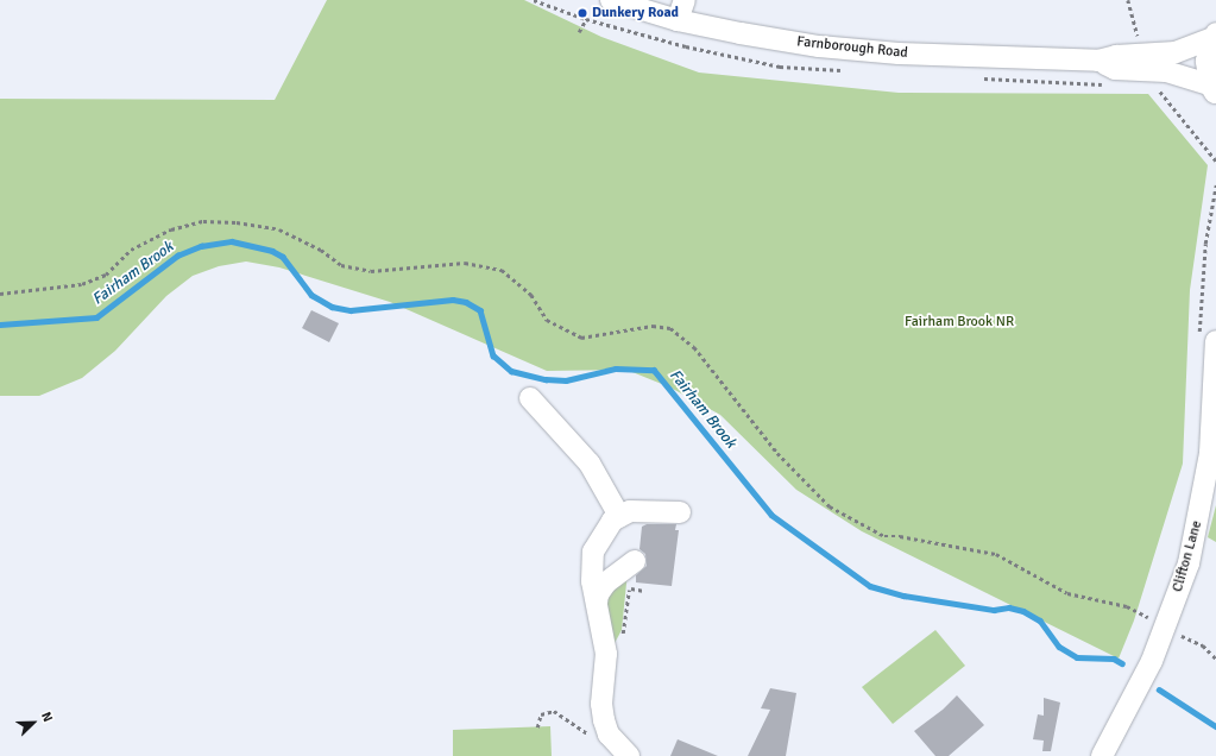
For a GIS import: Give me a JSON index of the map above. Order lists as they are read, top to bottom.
{
  "streets": {
    "street": ["Farnborough Road", "Clifton Lane"]
  },
  "water": ["Fairham Brook"],
  "parks": ["Fairham Brook NR"],
  "places": ["Dunkery Road"],
  "north": "top right"
}
